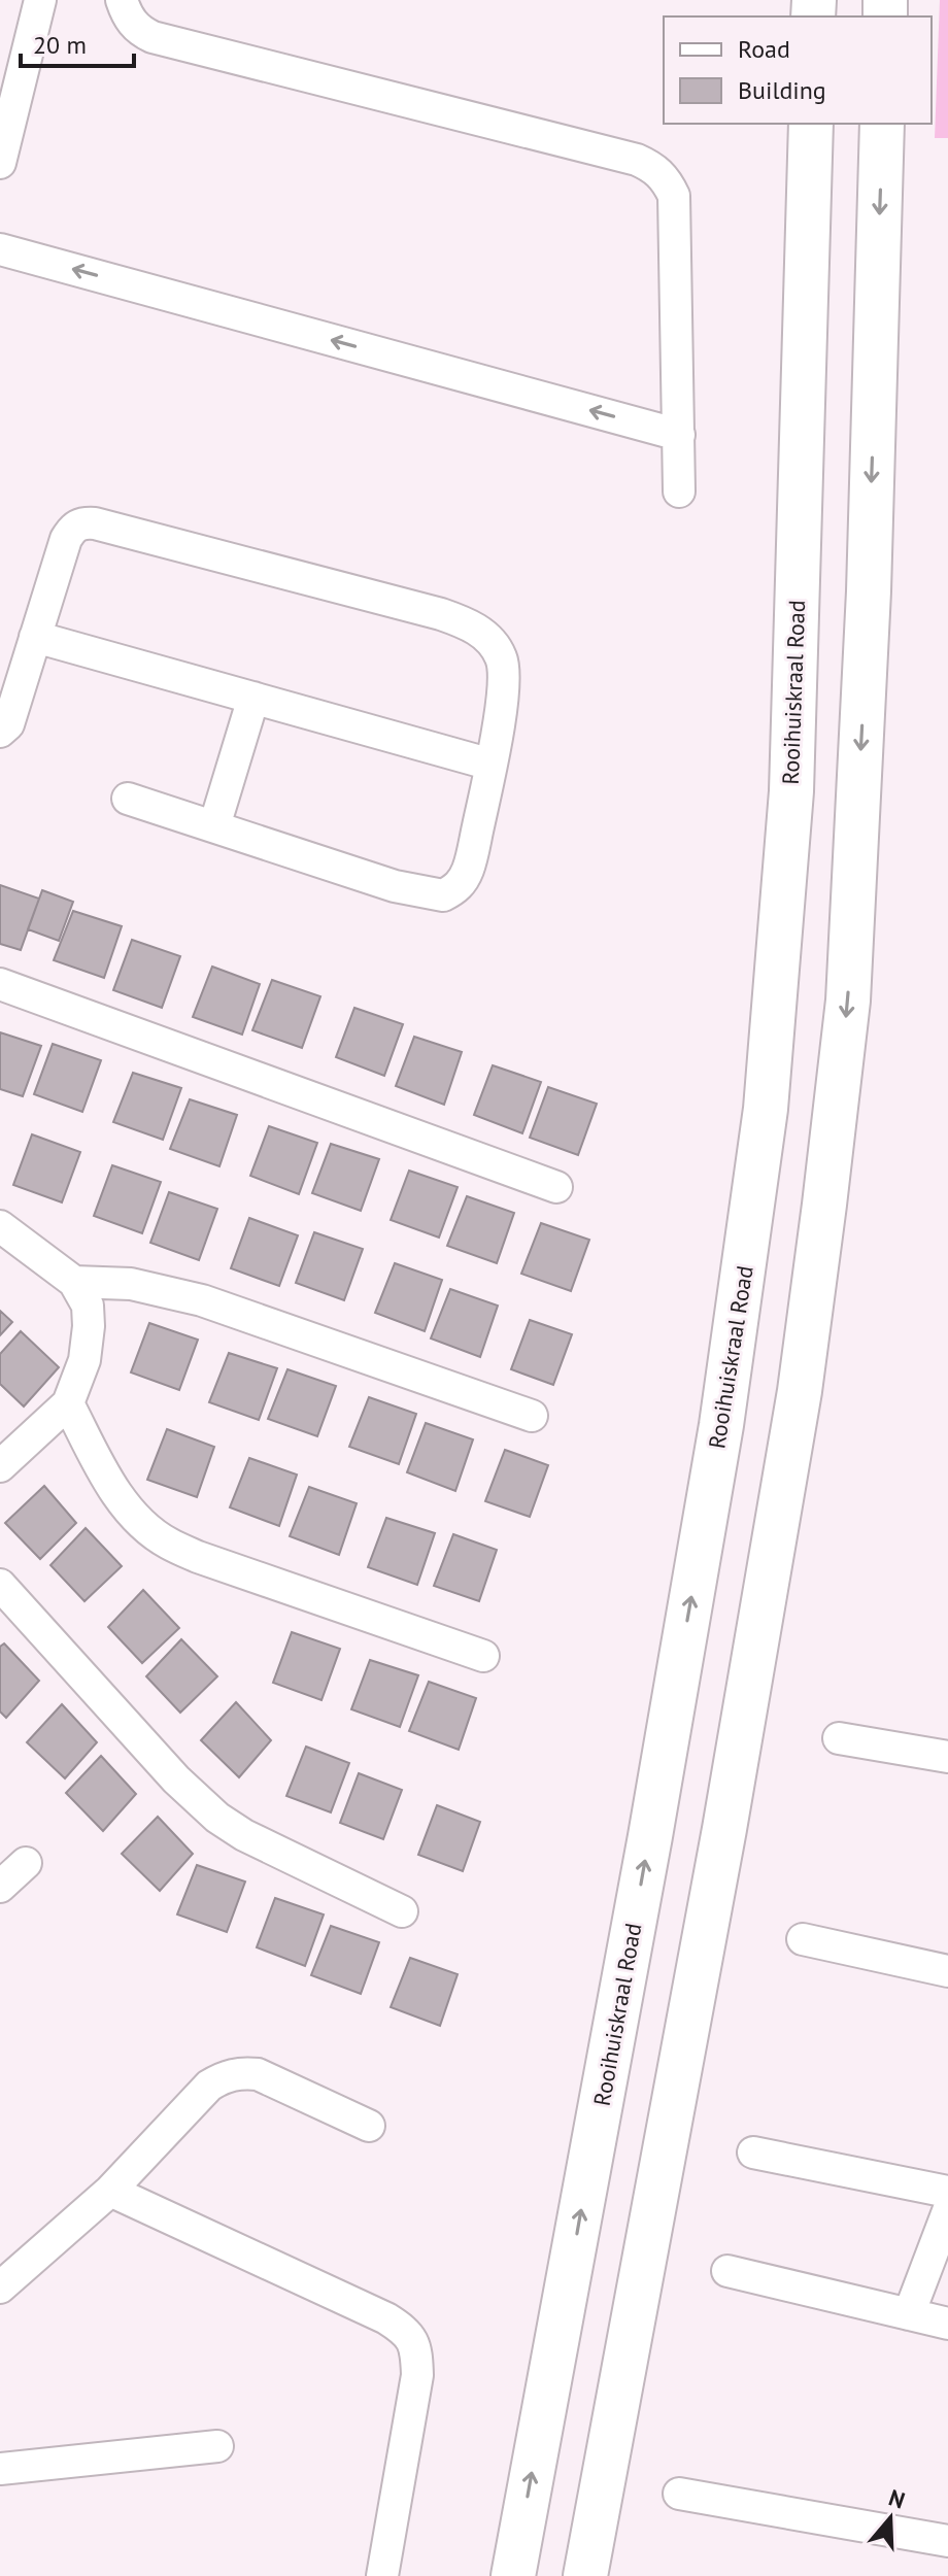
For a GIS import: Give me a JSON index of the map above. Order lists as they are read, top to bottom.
{
  "streets": {
    "main road": ["Rooihuiskraal Road"]
  },
  "legend": ["Road", "Building"],
  "scale_bar": "20 m",
  "north": "top"
}
